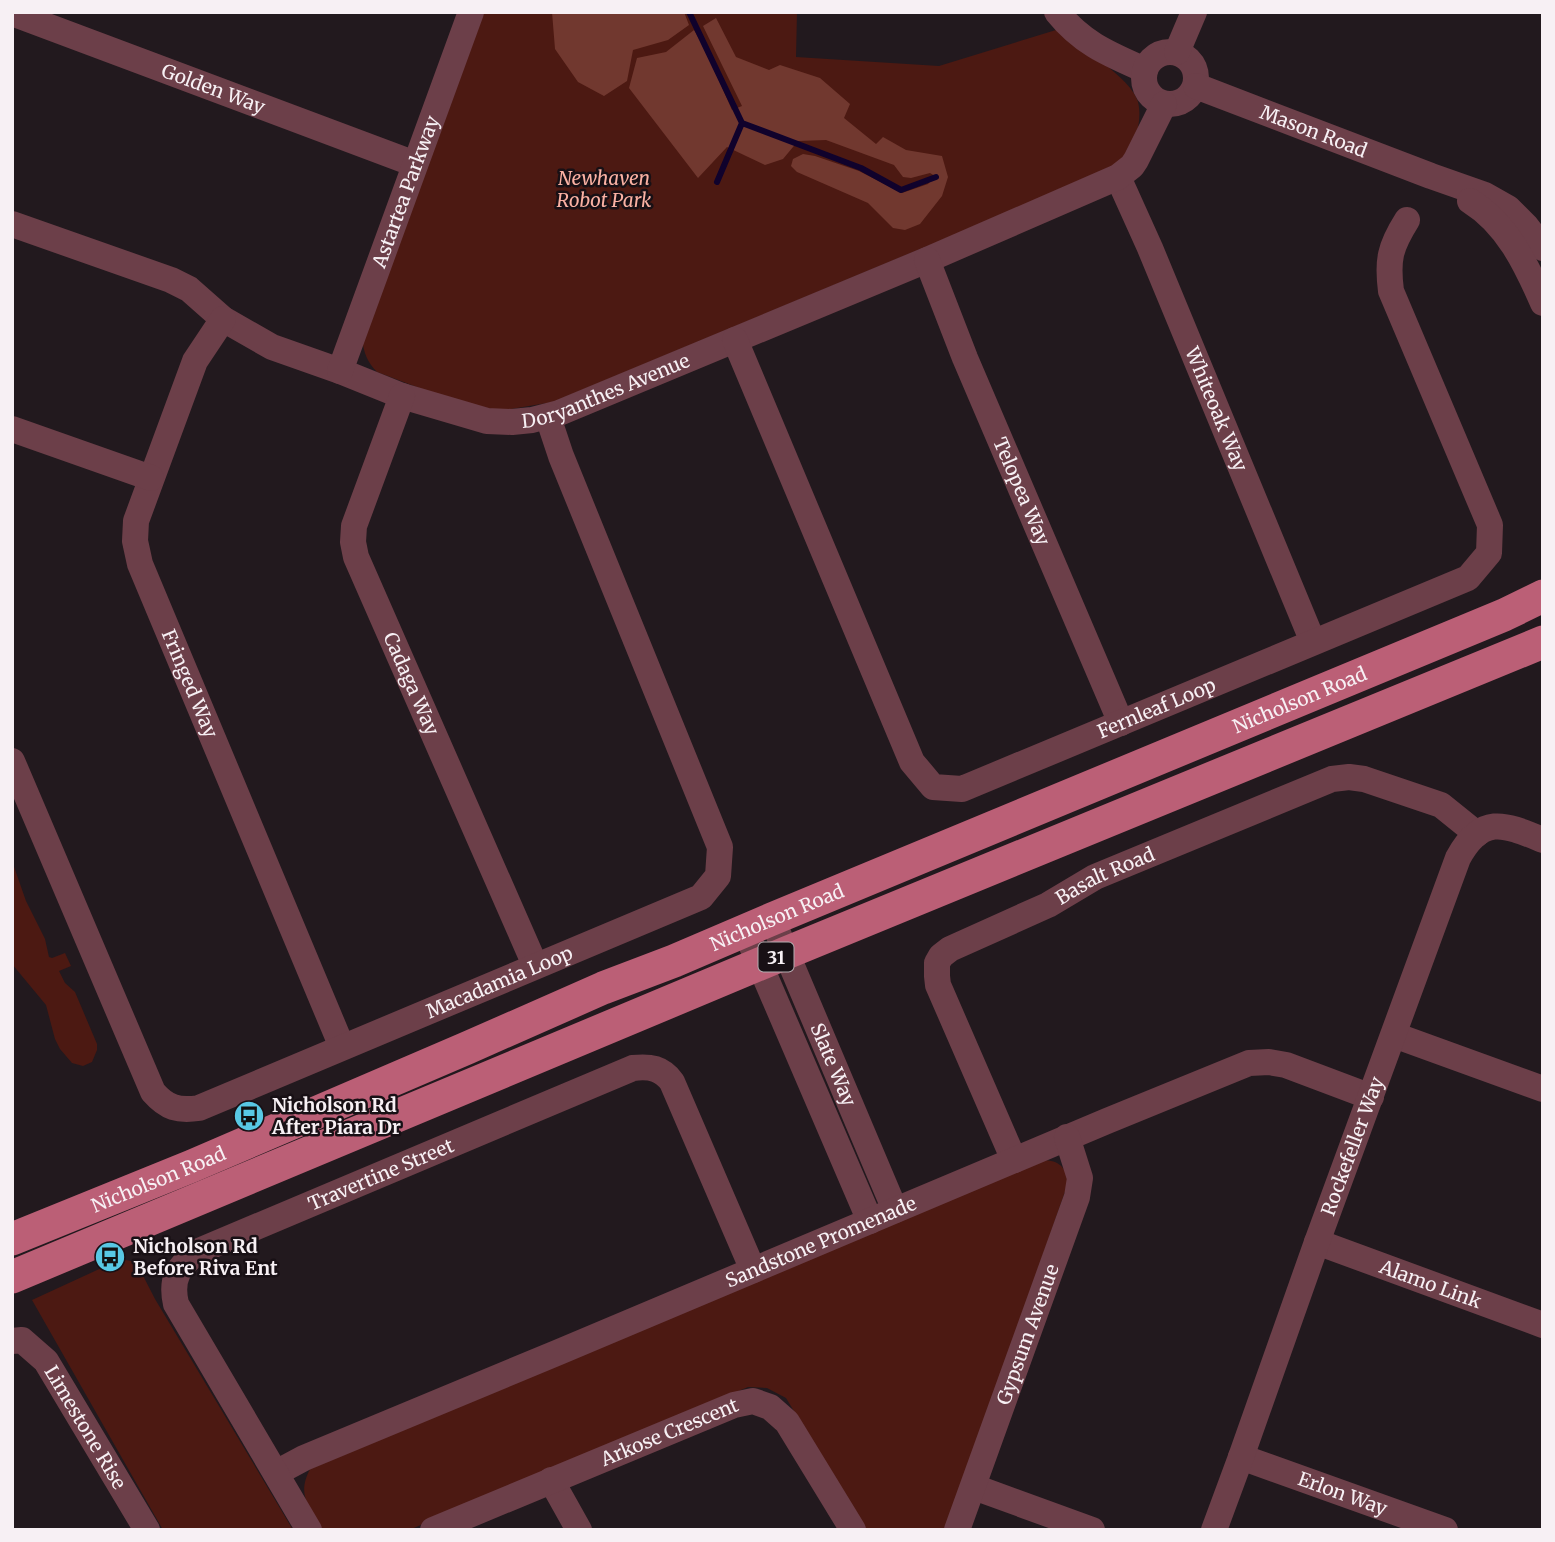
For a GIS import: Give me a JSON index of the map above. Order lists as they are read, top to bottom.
{
  "streets": {
    "main road": ["Nicholson Road", "31"],
    "street": [
      "Golden Way",
      "Mason Road",
      "Astartea Parkway",
      "Doryanthes Avenue",
      "Whiteoak Way",
      "Telopea Way",
      "Fringed Way",
      "Cadaga Way",
      "Fernleaf Loop",
      "Basalt Road",
      "Macadamia Loop",
      "Slate Way",
      "Rockefeller Way",
      "Travertine Street",
      "Sandstone Promenade",
      "Alamo Link",
      "Gypsum Avenue",
      "Limestone Rise",
      "Arkose Crescent",
      "Erlon Way"
    ]
  },
  "crossings": [
    ["Golden Way", "Astartea Parkway"],
    ["Mason Road", "Doryanthes Avenue"],
    ["Astartea Parkway", "Doryanthes Avenue"],
    ["Doryanthes Avenue", "Whiteoak Way"],
    ["Doryanthes Avenue", "Telopea Way"],
    ["Doryanthes Avenue", "Fringed Way"],
    ["Doryanthes Avenue", "Cadaga Way"],
    ["Doryanthes Avenue", "Fernleaf Loop"],
    ["Doryanthes Avenue", "Macadamia Loop"],
    ["Whiteoak Way", "Fernleaf Loop"],
    ["Telopea Way", "Fernleaf Loop"],
    ["Fringed Way", "Macadamia Loop"],
    ["Cadaga Way", "Macadamia Loop"],
    ["Nicholson Road", "Slate Way"],
    ["Basalt Road", "Rockefeller Way"],
    ["Basalt Road", "Sandstone Promenade"],
    ["Slate Way", "Sandstone Promenade"],
    ["Rockefeller Way", "Sandstone Promenade"],
    ["Rockefeller Way", "Alamo Link"],
    ["Rockefeller Way", "Erlon Way"],
    ["Travertine Street", "Sandstone Promenade"],
    ["Sandstone Promenade", "Gypsum Avenue"]
  ],
  "parks": ["Newhaven Robot Park"],
  "places": {
    "bus stop": ["Nicholson Rd After Piara Dr", "Nicholson Rd Before Riva Ent"]
  }
}
